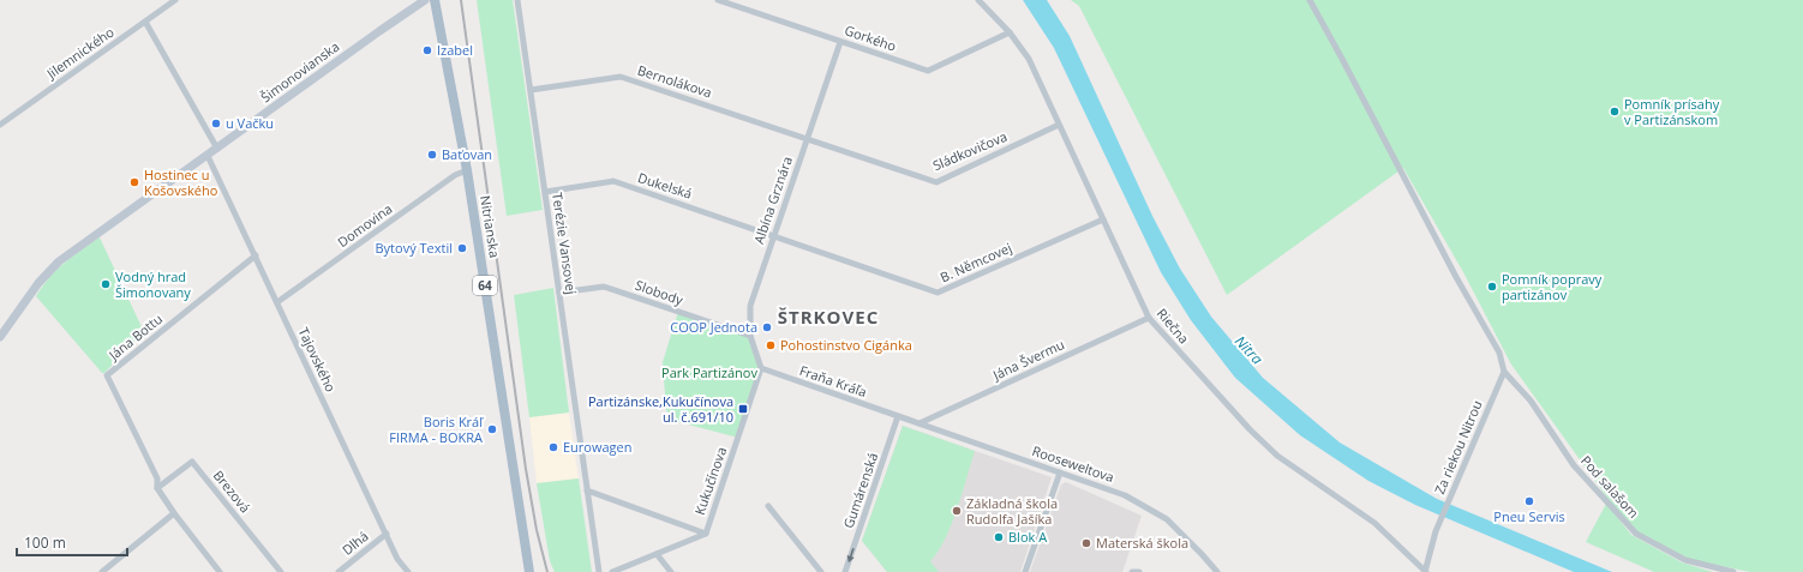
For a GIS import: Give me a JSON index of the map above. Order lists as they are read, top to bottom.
{
  "streets": {
    "main road": ["Nitrianska", "64"],
    "street": [
      "Gorkého",
      "Jilemnického",
      "Šimonovianska",
      "Bernolákova",
      "Sládkovičova",
      "Dukelská",
      "Albína Grznára",
      "Domovina",
      "Terézie Vansovej",
      "B. Němcovej",
      "Slobody",
      "Riečna",
      "Jána Bottu",
      "Tajovského",
      "Jána Švermu",
      "Fraňa Kráľa",
      "Za riekou Nitrou",
      "Rooseweltova",
      "Kukučínova",
      "Pod salašom",
      "Gumárenská",
      "Brezová",
      "Dlhá"
    ]
  },
  "crossings": [
    ["Gorkého", "Albína Grznára"],
    ["Gorkého", "Riečna"],
    ["Šimonovianska", "Tajovského"],
    ["Bernolákova", "Sládkovičova"],
    ["Bernolákova", "Albína Grznára"],
    ["Bernolákova", "Terézie Vansovej"],
    ["Sládkovičova", "Albína Grznára"],
    ["Sládkovičova", "Riečna"],
    ["Dukelská", "Albína Grznára"],
    ["Dukelská", "Terézie Vansovej"],
    ["Dukelská", "B. Němcovej"],
    ["Albína Grznára", "B. Němcovej"],
    ["Albína Grznára", "Slobody"],
    ["Albína Grznára", "Fraňa Kráľa"],
    ["Albína Grznára", "Kukučínova"],
    ["Domovina", "Nitrianska"],
    ["Domovina", "Tajovského"],
    ["Terézie Vansovej", "Slobody"],
    ["B. Němcovej", "Riečna"],
    ["Riečna", "Jána Švermu"],
    ["Riečna", "Za riekou Nitrou"],
    ["Jána Bottu", "Tajovského"],
    ["Jána Bottu", "Brezová"],
    ["Tajovského", "Dlhá"],
    ["Jána Švermu", "Rooseweltova"],
    ["Fraňa Kráľa", "Rooseweltova"],
    ["Fraňa Kráľa", "Kukučínova"],
    ["Fraňa Kráľa", "Gumárenská"],
    ["Za riekou Nitrou", "Pod salašom"],
    ["Rooseweltova", "Gumárenská"]
  ],
  "one_way": ["Gumárenská"],
  "districts": ["ŠTRKOVEC"],
  "water": ["Nitra"],
  "parks": ["Park Partizánov"],
  "places": {
    "other": [
      "Izabel",
      "Pomník prísahy v Partizánskom",
      "u Vačku",
      "Baťovan",
      "Hostinec u Košovského",
      "Bytový Textil",
      "Vodný hrad Šimonovany",
      "Pomník popravy partizánov",
      "COOP Jednota",
      "Pohostinstvo Cigánka",
      "Boris Kráľ FIRMA - BOKRA",
      "Eurowagen",
      "Pneu Servis",
      "Základná škola Rudolfa Jašíka",
      "Blok A",
      "Materská škola"
    ],
    "transit": ["Partizánske,Kukučínova ul. č.691/10"]
  },
  "scale_bar": "100 m"
}
